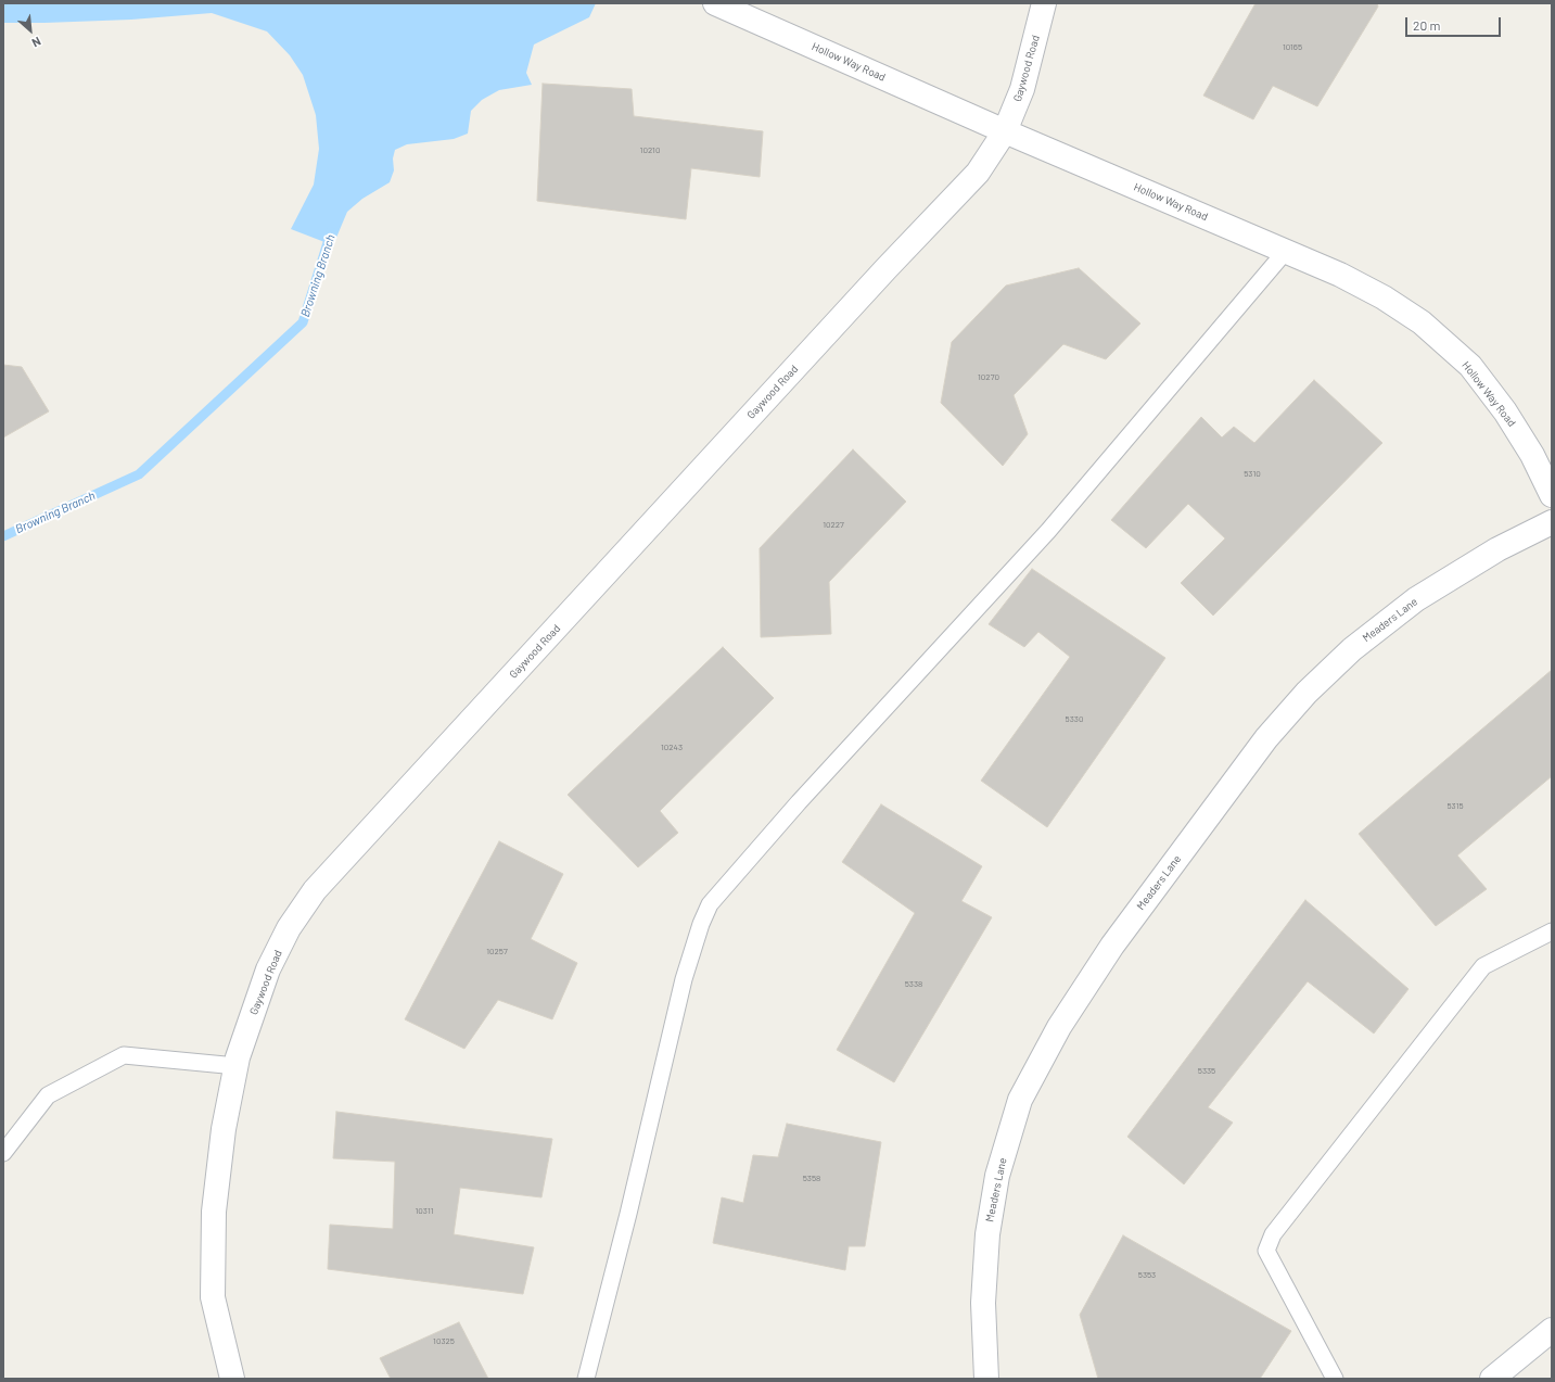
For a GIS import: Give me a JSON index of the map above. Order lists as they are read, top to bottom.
{
  "streets": {
    "street": ["Hollow Way Road", "Gaywood Road", "Meaders Lane"]
  },
  "crossings": [
    ["Hollow Way Road", "Gaywood Road"]
  ],
  "water": ["Browning Branch"],
  "house_numbers": [
    "10165",
    "10210",
    "10270",
    "5310",
    "10227",
    "5330",
    "10243",
    "5315",
    "10257",
    "5338",
    "5335",
    "5358",
    "10311",
    "5353",
    "10325"
  ],
  "scale_bar": "20 m",
  "north": "bottom right"
}
